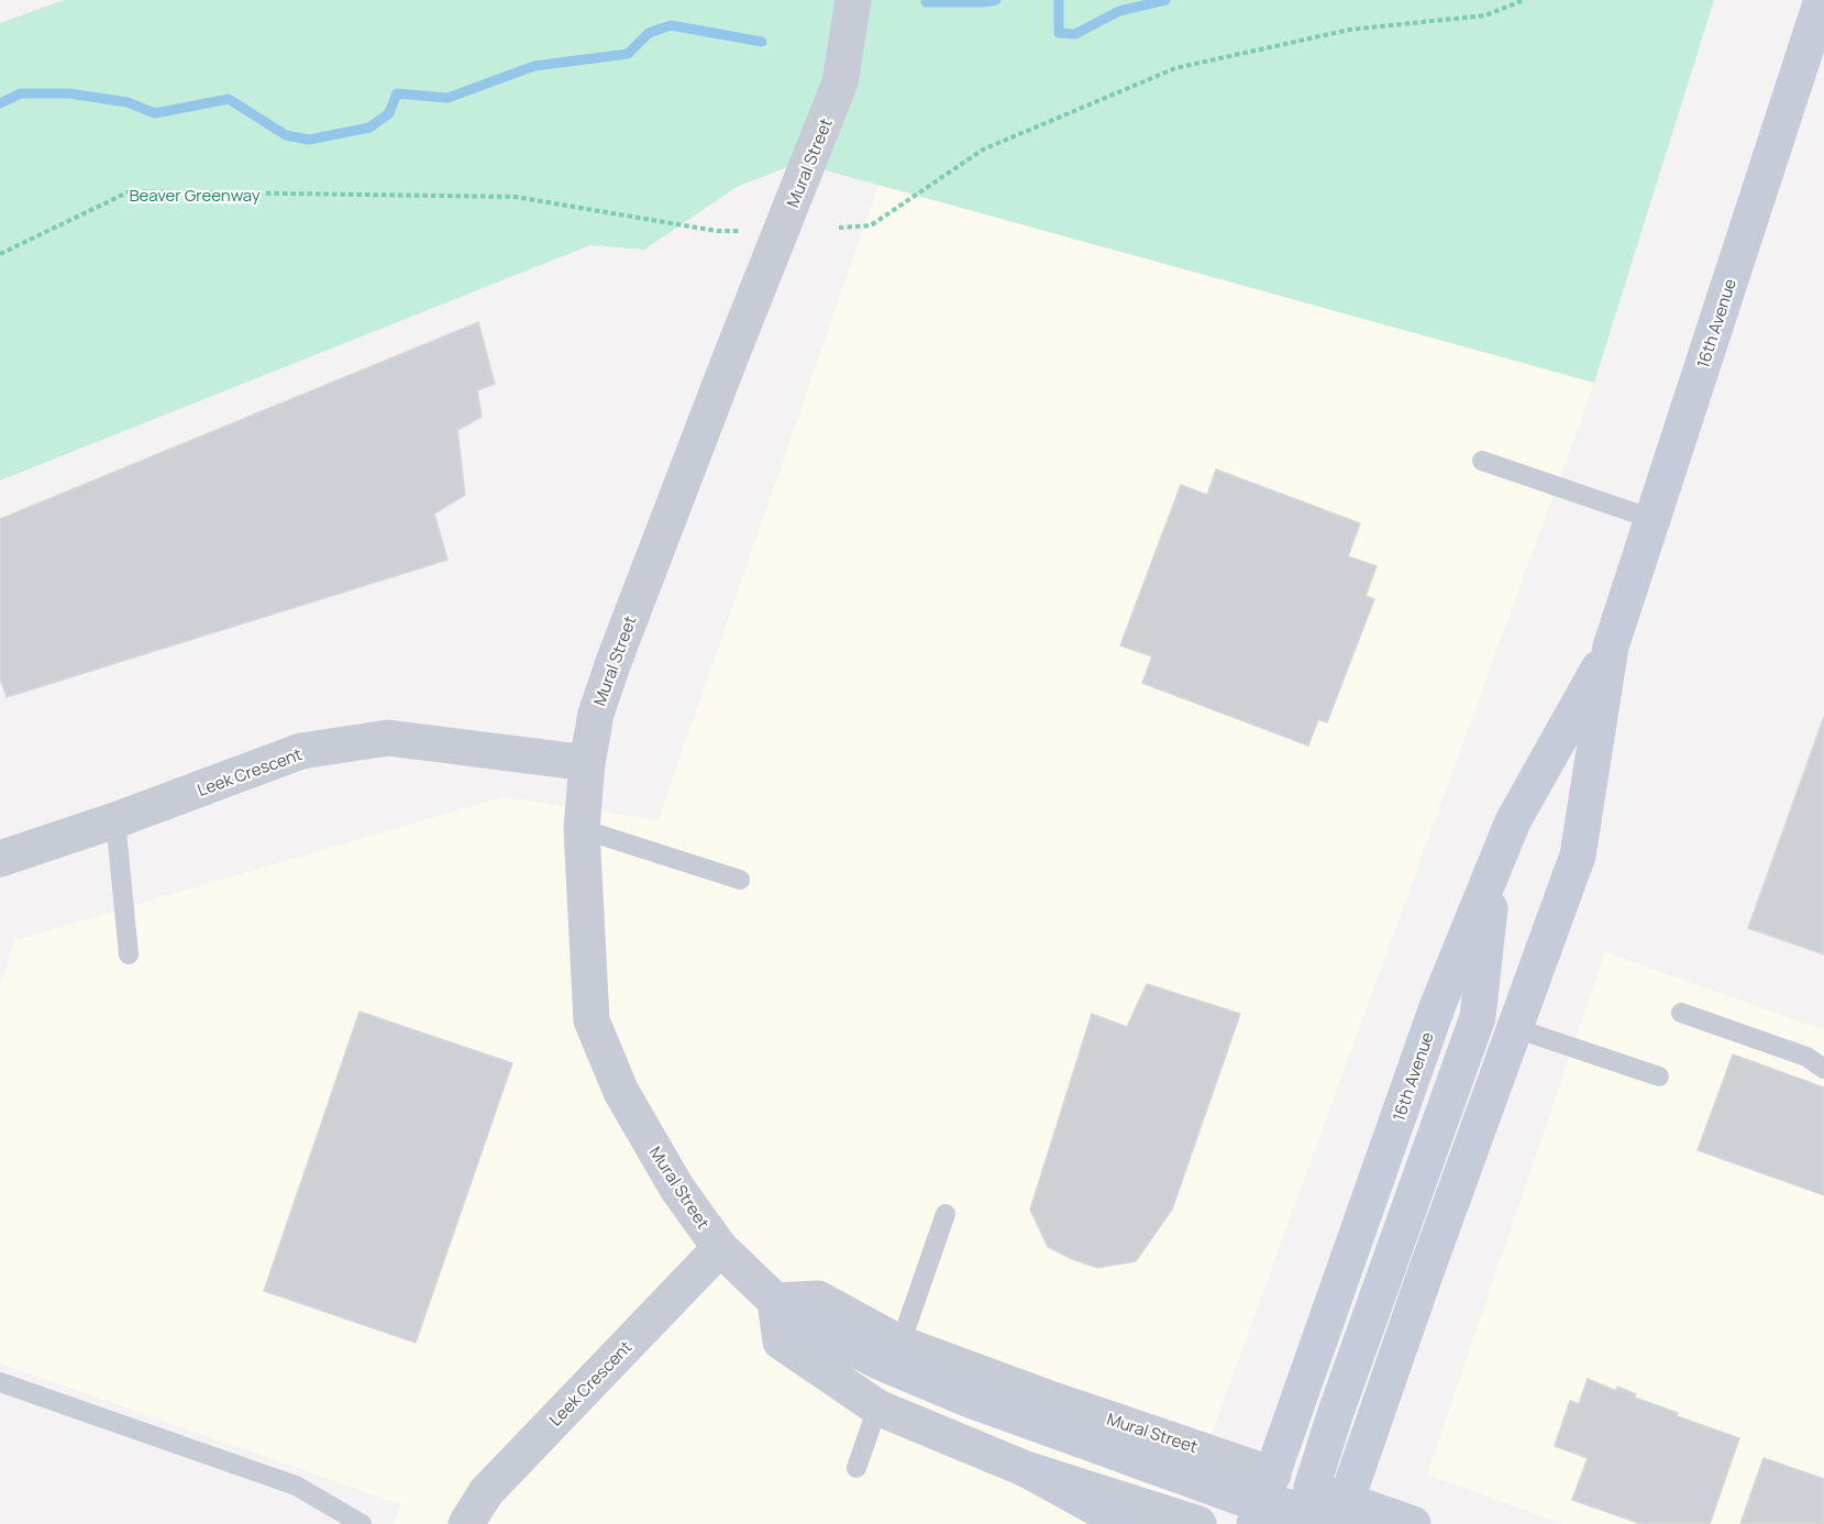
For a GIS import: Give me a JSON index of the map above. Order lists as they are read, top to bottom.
{
  "streets": {
    "main road": ["Mural Street", "16th Avenue"],
    "street": ["Leek Crescent"]
  },
  "crossings": [
    ["Mural Street", "16th Avenue"],
    ["Mural Street", "Leek Crescent"]
  ],
  "parks": ["Beaver Greenway"]
}
